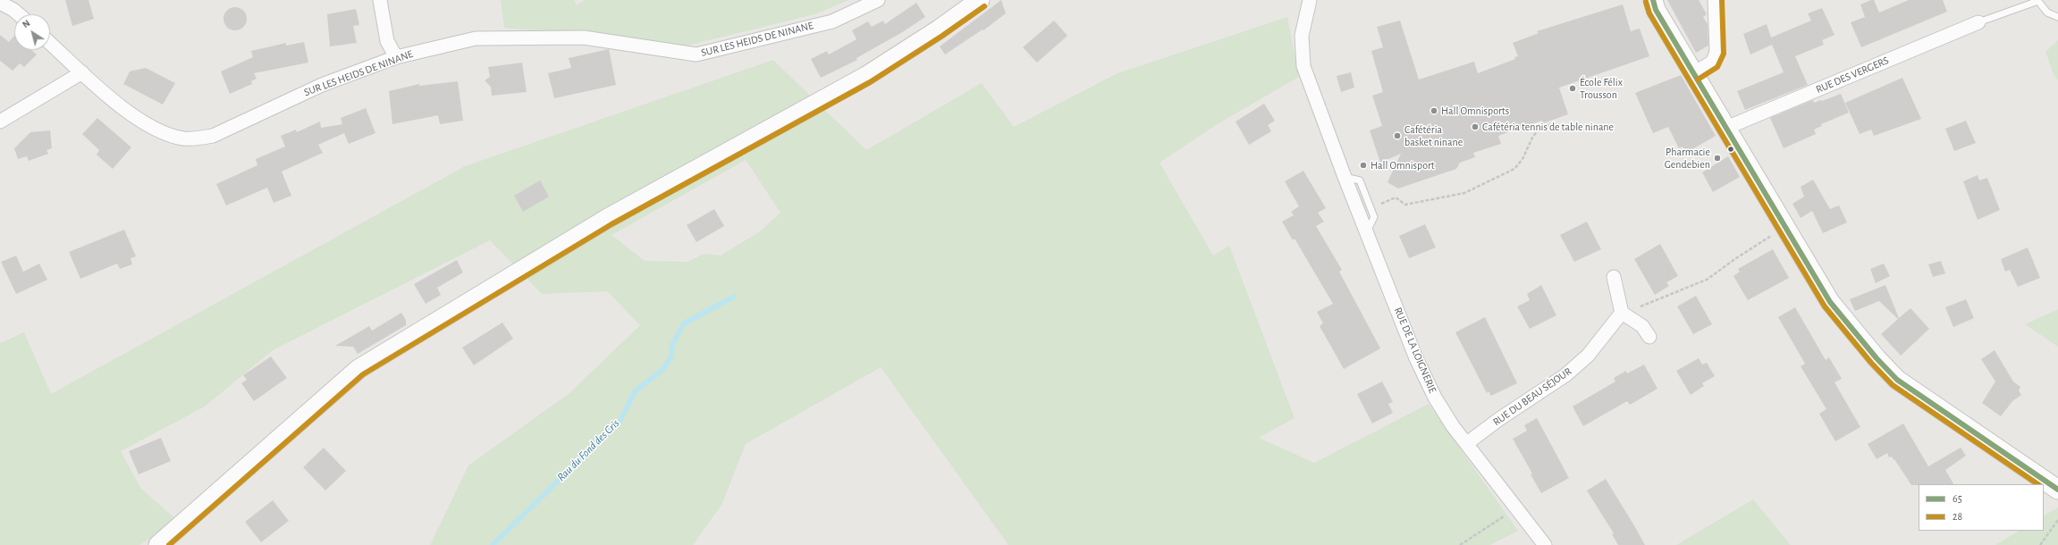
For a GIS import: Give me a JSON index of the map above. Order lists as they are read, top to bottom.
{
  "streets": {
    "street": [
      "SUR LES HEIDS DE NINANE",
      "RUE DES VERGERS",
      "RUE DE LA LOIGNERIE",
      "RUE DU BEAU SÉJOUR"
    ]
  },
  "crossings": [
    ["RUE DE LA LOIGNERIE", "RUE DU BEAU SÉJOUR"]
  ],
  "water": ["Rau du Fond des Cris"],
  "places": [
    "École Félix Trousson",
    "Hall Omnisports",
    "Cafétéria tennis de table ninane",
    "Cafétéria basket ninane",
    "Pharmacie Gendebien",
    "Hall Omnisport"
  ],
  "lines": ["transit line 65", "transit line 28"],
  "legend": ["65", "28"],
  "north": "top left"
}
